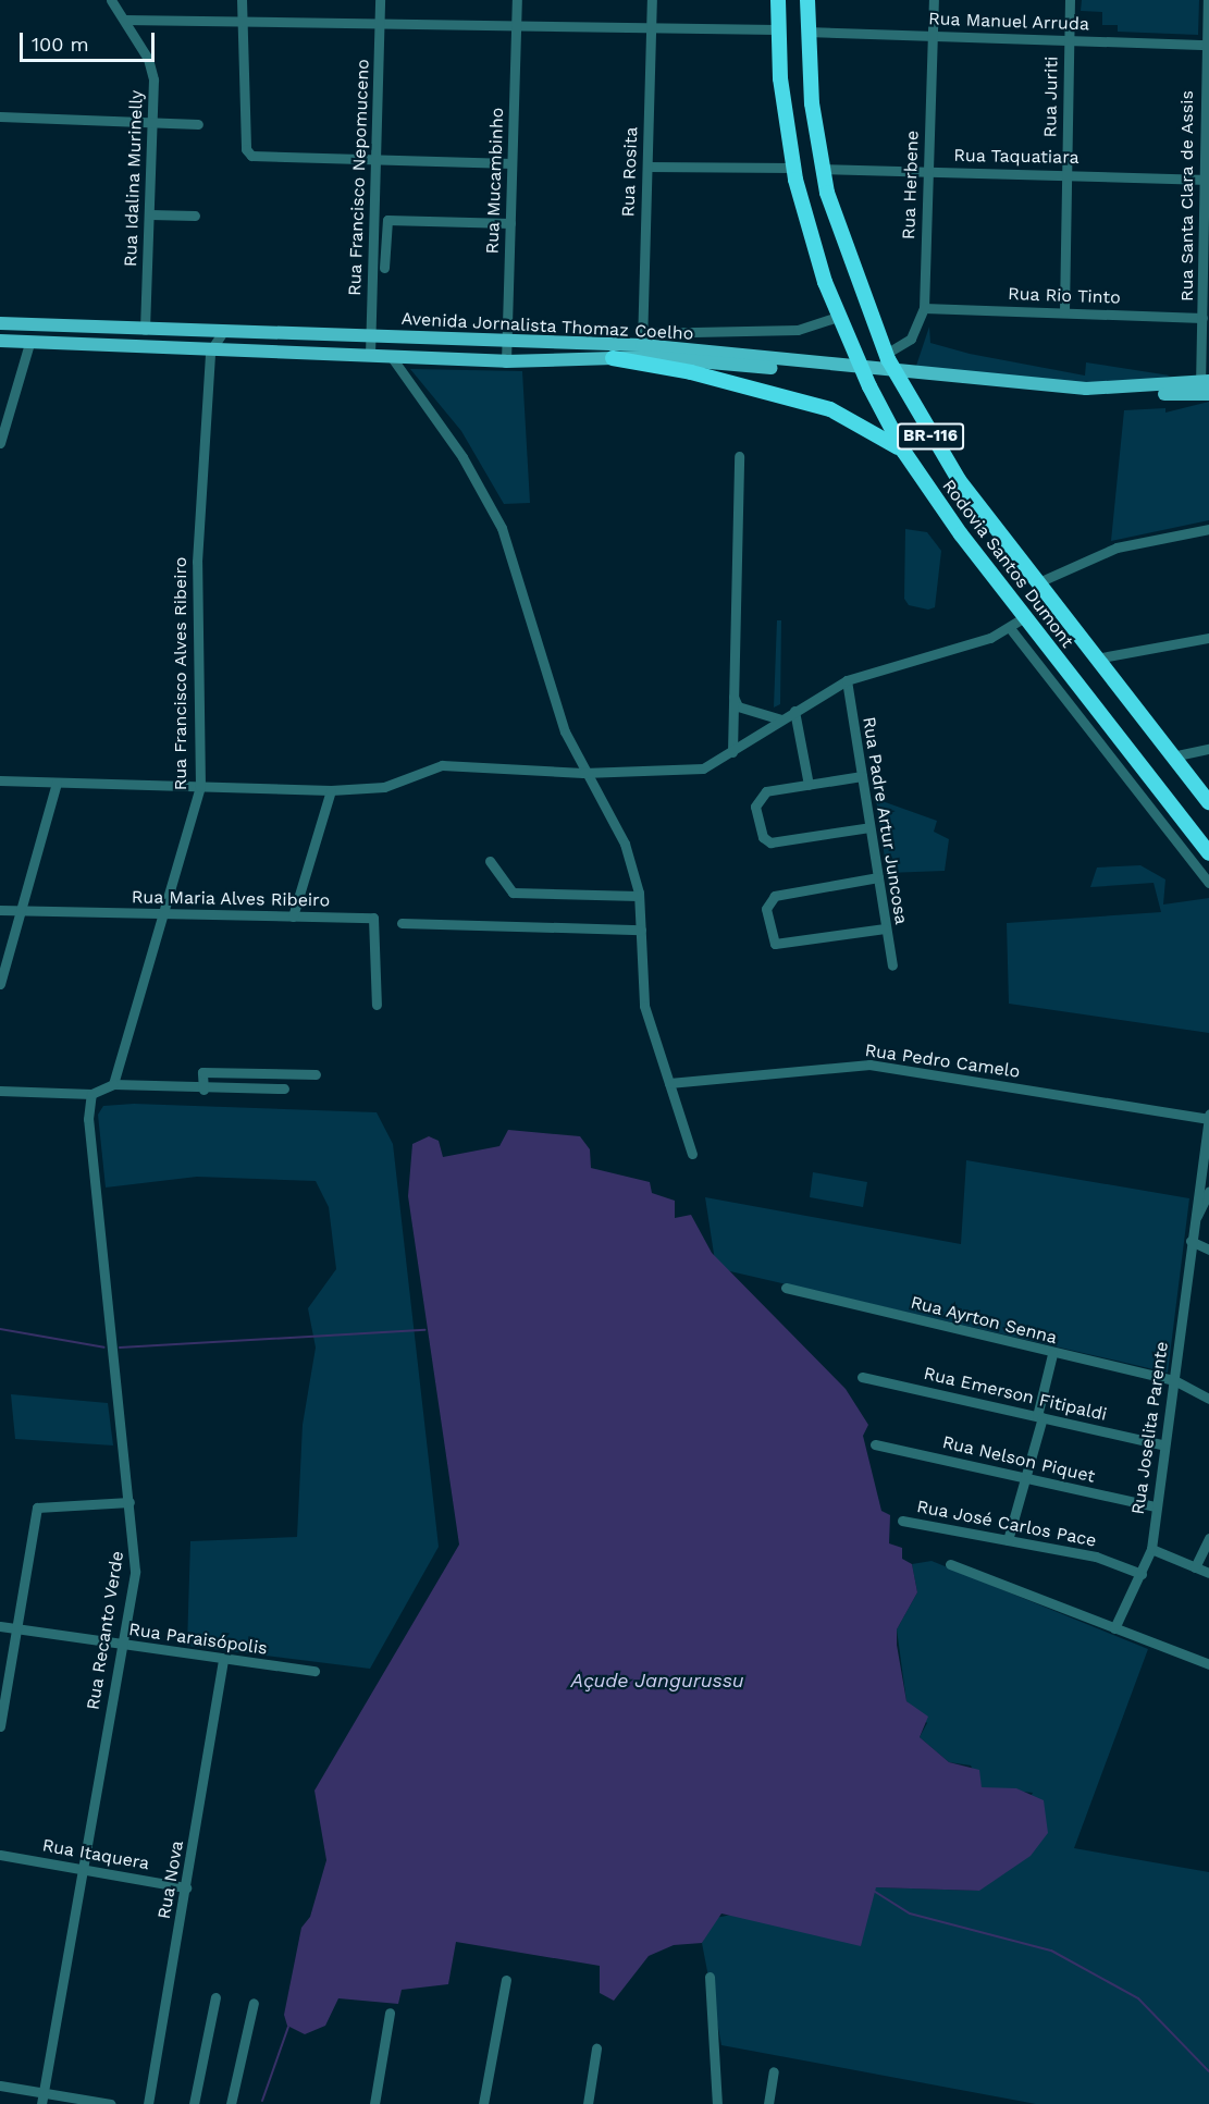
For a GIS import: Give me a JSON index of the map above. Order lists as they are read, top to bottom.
{
  "streets": {
    "highway": ["BR-116", "Rodovia Santos Dumont"],
    "main road": ["Avenida Jornalista Thomaz Coelho"],
    "street": [
      "Rua Manuel Arruda",
      "Rua Juriti",
      "Rua Taquatiara",
      "Rua Rosita",
      "Rua Francisco Nepomuceno",
      "Rua Idalina Murinelly",
      "Rua Mucambinho",
      "Rua Herbene",
      "Rua Santa Clara de Assis",
      "Rua Rio Tinto",
      "Rua Francisco Alves Ribeiro",
      "Rua Padre Artur Juncosa",
      "Rua Maria Alves Ribeiro",
      "Rua Pedro Camelo",
      "Rua Ayrton Senna",
      "Rua Emerson Fitipaldi",
      "Rua Joselita Parente",
      "Rua Nelson Piquet",
      "Rua José Carlos Pace",
      "Rua Recanto Verde",
      "Rua Paraisópolis",
      "Rua Itaquera",
      "Rua Nova"
    ]
  },
  "crossings": [
    ["Rua Manuel Arruda", "Rua Juriti"],
    ["Rua Manuel Arruda", "Rua Herbene"],
    ["Rua Manuel Arruda", "Rua Santa Clara de Assis"],
    ["Rua Manuel Arruda", "Rodovia Santos Dumont"],
    ["Rua Juriti", "Rua Taquatiara"],
    ["Rua Juriti", "Rua Rio Tinto"],
    ["Rua Taquatiara", "Rua Herbene"],
    ["Rua Taquatiara", "Rua Santa Clara de Assis"],
    ["Rua Taquatiara", "Rodovia Santos Dumont"],
    ["Rua Rosita", "Avenida Jornalista Thomaz Coelho"],
    ["Rua Francisco Nepomuceno", "Avenida Jornalista Thomaz Coelho"],
    ["Rua Idalina Murinelly", "Avenida Jornalista Thomaz Coelho"],
    ["Rua Mucambinho", "Avenida Jornalista Thomaz Coelho"],
    ["Rua Herbene", "Rua Rio Tinto"],
    ["Rua Herbene", "Rodovia Santos Dumont"],
    ["Rua Santa Clara de Assis", "Rua Rio Tinto"],
    ["Rua Santa Clara de Assis", "Avenida Jornalista Thomaz Coelho"],
    ["Avenida Jornalista Thomaz Coelho", "Rua Francisco Alves Ribeiro"],
    ["Rua Francisco Alves Ribeiro", "Rua Maria Alves Ribeiro"],
    ["Rua Pedro Camelo", "Rua Joselita Parente"],
    ["Rua Ayrton Senna", "Rua Joselita Parente"],
    ["Rua Emerson Fitipaldi", "Rua Joselita Parente"],
    ["Rua Joselita Parente", "Rua Nelson Piquet"],
    ["Rua Joselita Parente", "Rua José Carlos Pace"],
    ["Rua Recanto Verde", "Rua Paraisópolis"],
    ["Rua Recanto Verde", "Rua Itaquera"],
    ["Rua Paraisópolis", "Rua Nova"],
    ["Rua Itaquera", "Rua Nova"]
  ],
  "water": ["Açude Jangurussu"],
  "scale_bar": "100 m"
}
